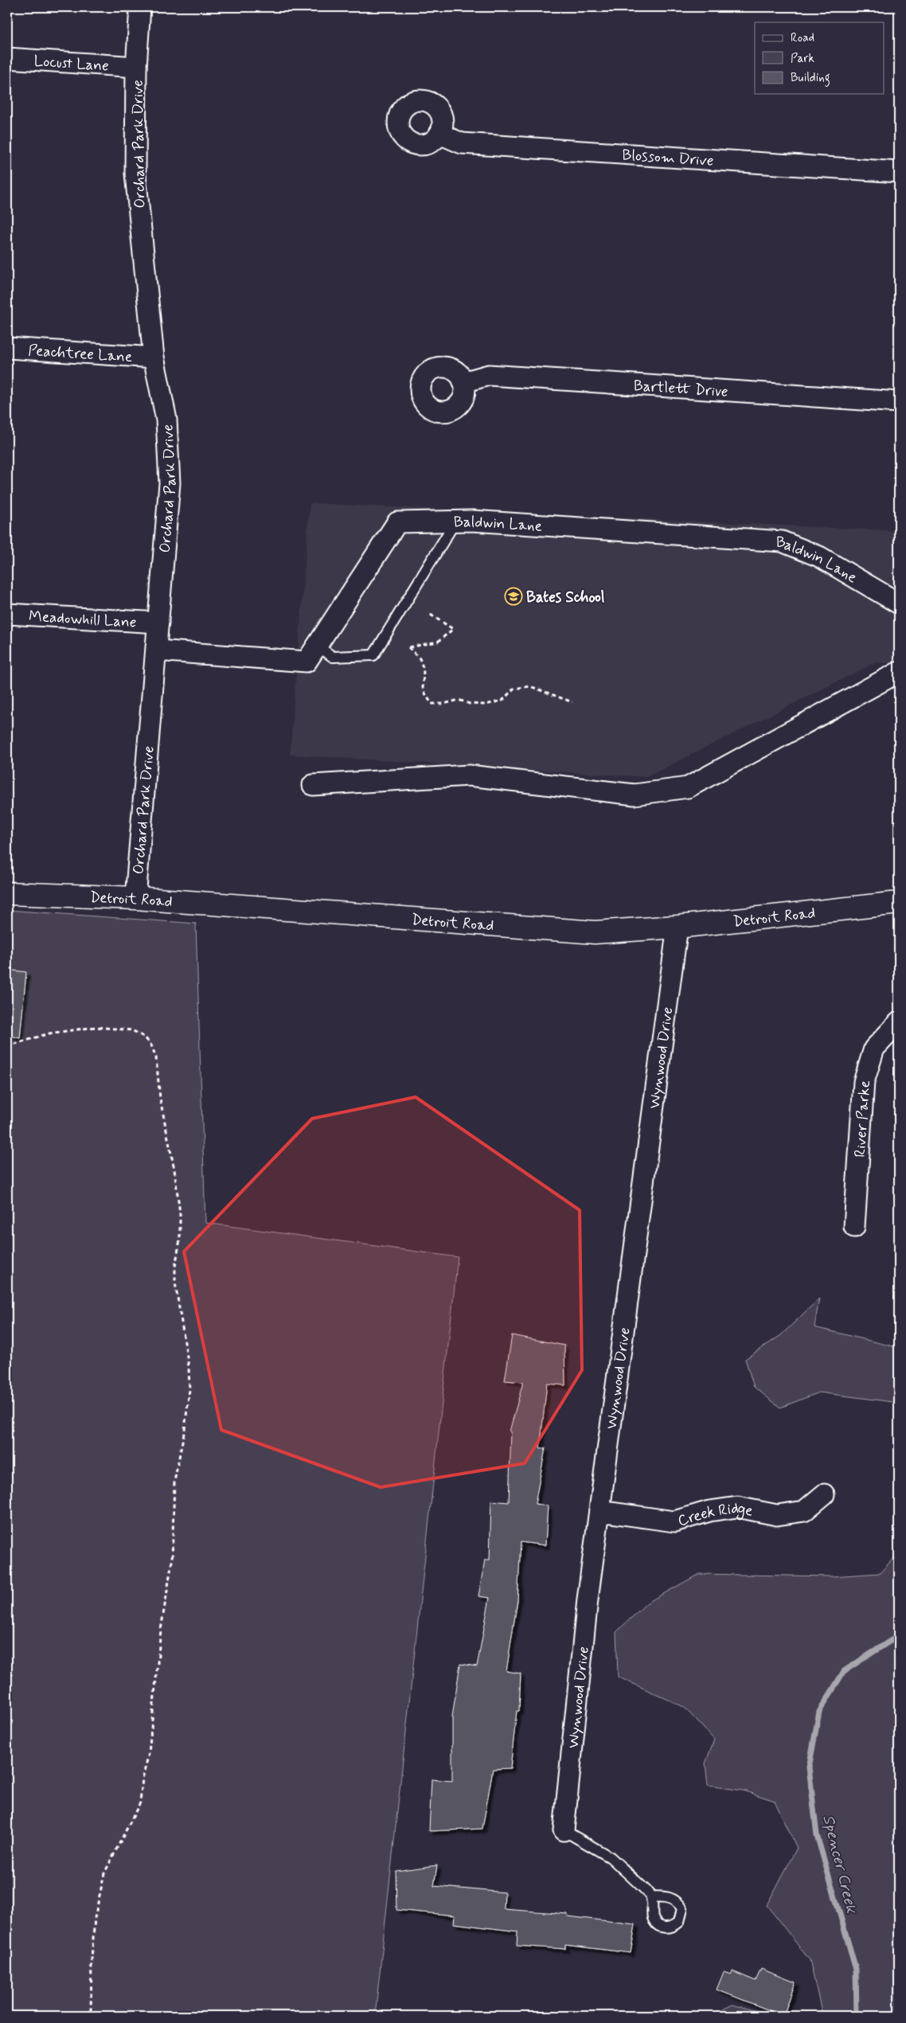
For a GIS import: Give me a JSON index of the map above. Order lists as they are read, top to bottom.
{
  "streets": {
    "main road": ["Detroit Road"],
    "street": [
      "Locust Lane",
      "Orchard Park Drive",
      "Blossom Drive",
      "Peachtree Lane",
      "Bartlett Drive",
      "Baldwin Lane",
      "Meadowhill Lane",
      "Wynwood Drive",
      "River Parke",
      "Creek Ridge"
    ]
  },
  "crossings": [
    ["Locust Lane", "Orchard Park Drive"],
    ["Orchard Park Drive", "Peachtree Lane"],
    ["Orchard Park Drive", "Baldwin Lane"],
    ["Orchard Park Drive", "Meadowhill Lane"],
    ["Orchard Park Drive", "Detroit Road"],
    ["Detroit Road", "Wynwood Drive"],
    ["Wynwood Drive", "Creek Ridge"]
  ],
  "water": ["Spencer Creek"],
  "places": {
    "school or university": ["Bates School"]
  },
  "legend": ["Road", "Park", "Building"]
}
